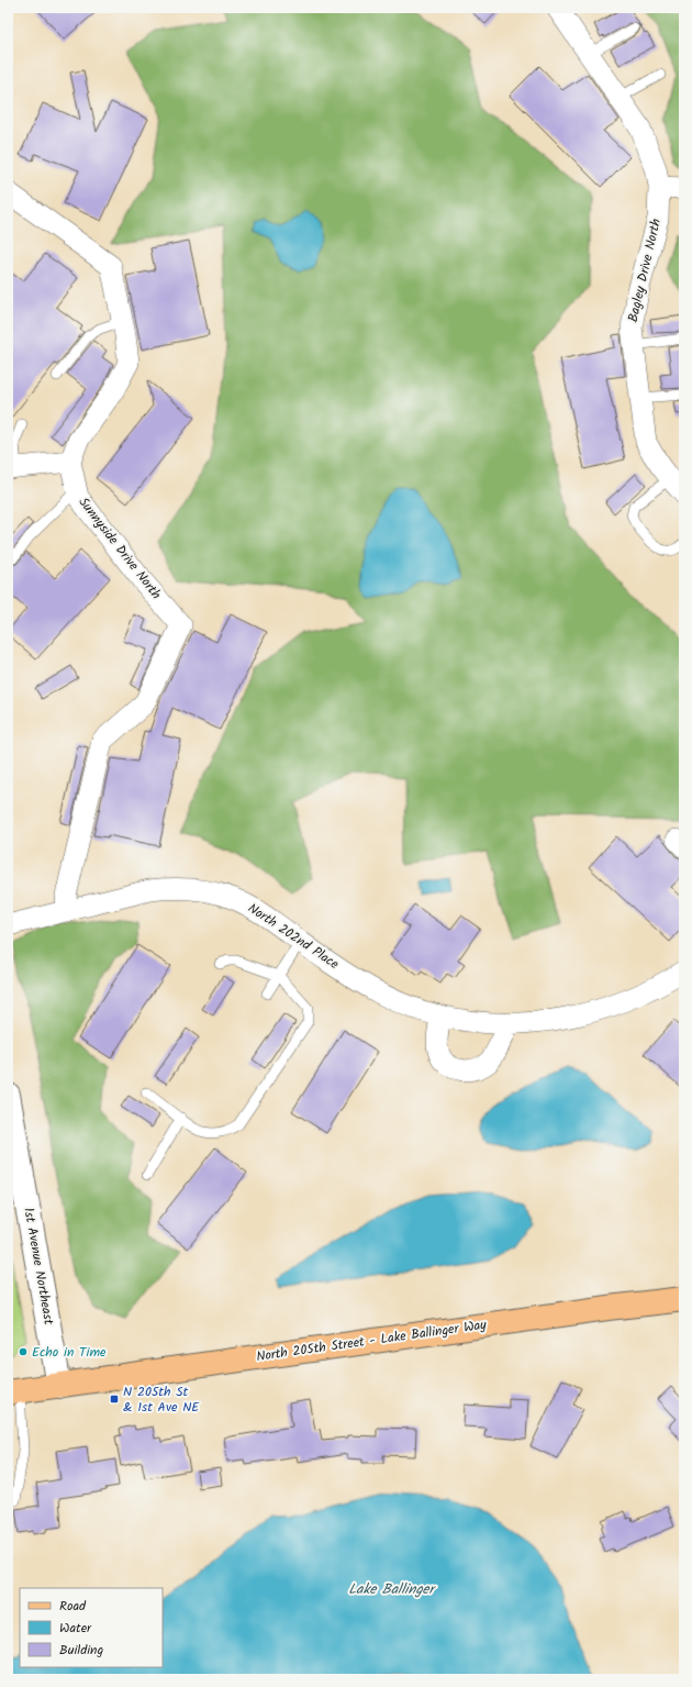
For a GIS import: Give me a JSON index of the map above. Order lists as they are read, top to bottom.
{
  "streets": {
    "main road": ["North 205th Street - Lake Ballinger Way"],
    "street": [
      "Bagley Drive North",
      "Sunnyside Drive North",
      "North 202nd Place",
      "1st Avenue Northeast"
    ]
  },
  "crossings": [
    ["Sunnyside Drive North", "North 202nd Place"],
    ["1st Avenue Northeast", "North 205th Street - Lake Ballinger Way"]
  ],
  "water": ["Lake Ballinger"],
  "places": {
    "other": ["Echo in Time"],
    "transit": ["N 205th St & 1st Ave NE"]
  },
  "legend": ["Road", "Water", "Building"]
}
